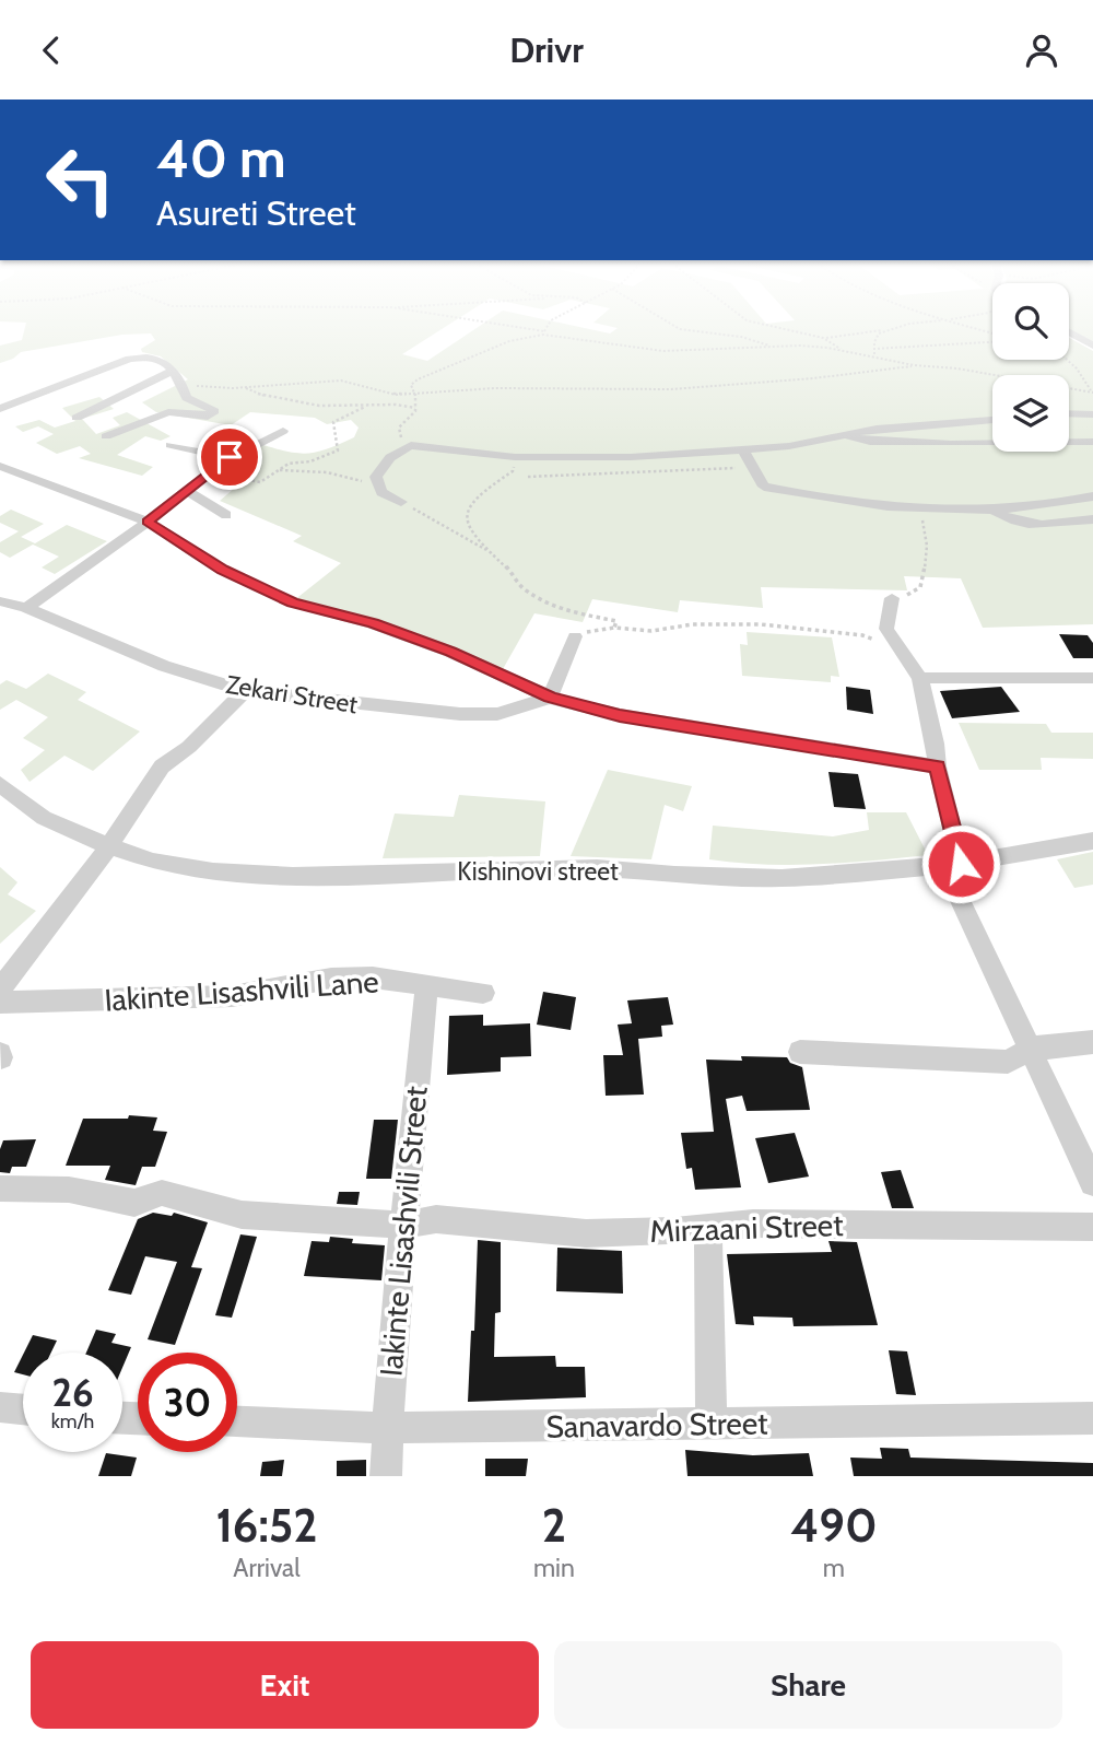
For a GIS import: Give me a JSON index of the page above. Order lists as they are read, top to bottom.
{
  "streets": {
    "street": [
      "Zekari Street",
      "Kishinovi street",
      "Iakinte Lisashvili Lane",
      "Mirzaani Street",
      "Iakinte Lisashvili Street",
      "Sanavardo Street"
    ]
  },
  "crossings": [
    ["Iakinte Lisashvili Lane", "Iakinte Lisashvili Street"],
    ["Mirzaani Street", "Iakinte Lisashvili Street"],
    ["Iakinte Lisashvili Street", "Sanavardo Street"]
  ],
  "page": {
    "header": "Drivr",
    "turn": ["40 m", "Asureti Street"],
    "speed": "26 km/h",
    "limit": "30",
    "eta": [
      "16:52",
      "Arrival",
      "2",
      "min",
      "490",
      "m"
    ],
    "buttons": ["Exit", "Share"]
  }
}
